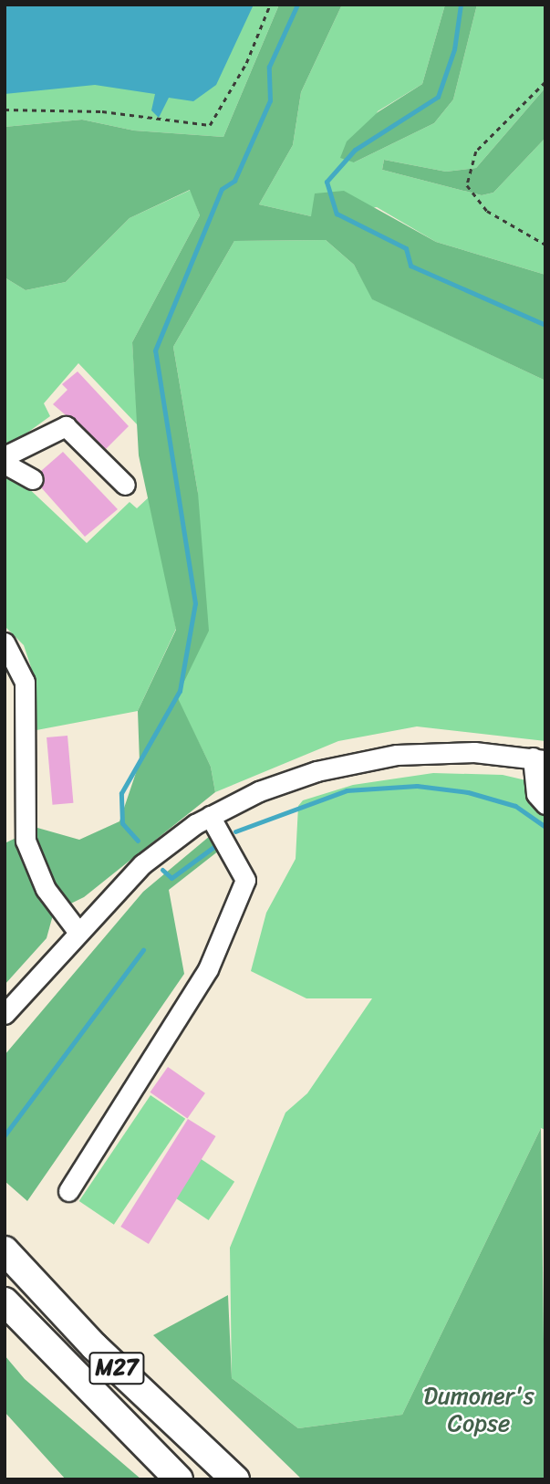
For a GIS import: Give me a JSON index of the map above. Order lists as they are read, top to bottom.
{
  "streets": {
    "highway": ["M27"]
  },
  "parks": ["Dumoner's Copse"]
}
